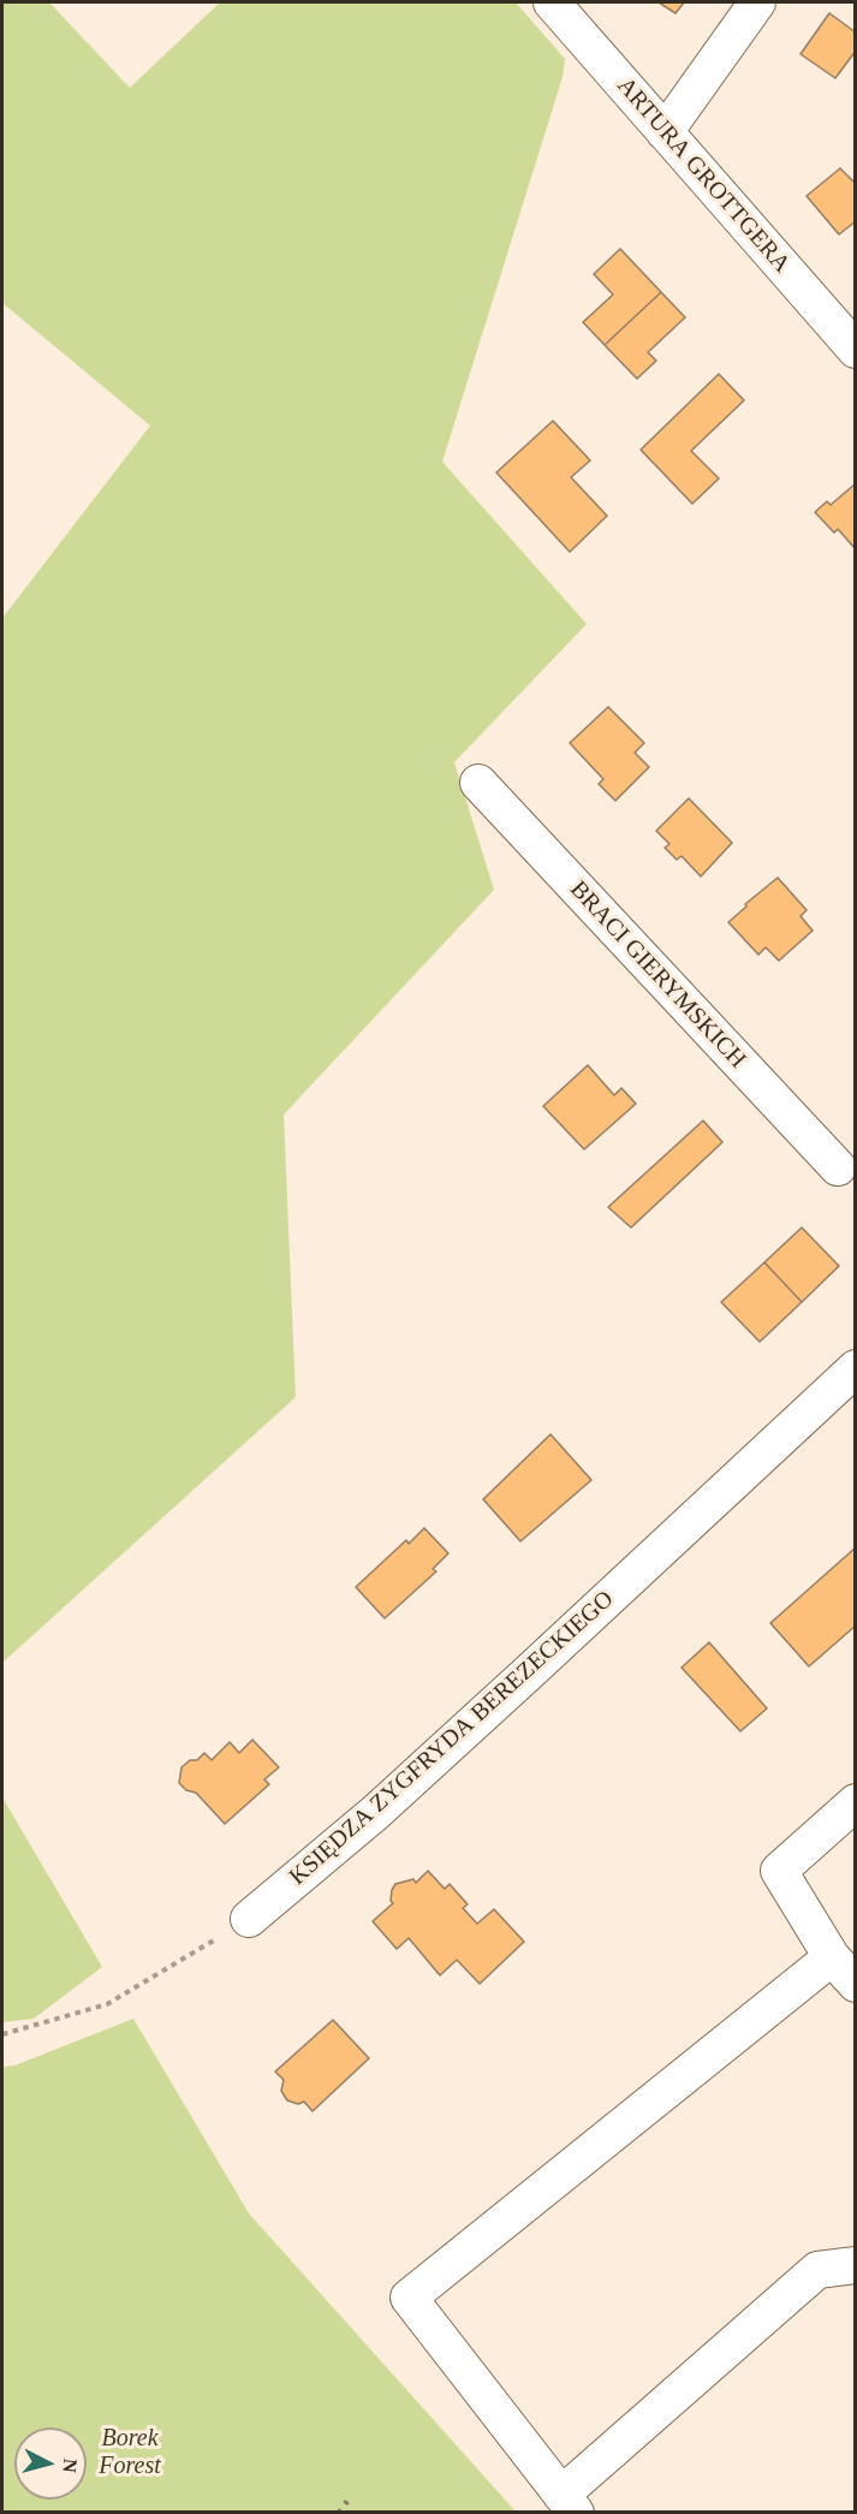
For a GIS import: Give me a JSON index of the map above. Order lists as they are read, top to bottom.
{
  "streets": {
    "street": ["ARTURA GROTTGERA", "BRACI GIERYMSKICH", "KSIĘDZA ZYGFRYDA BEREZECKIEGO"]
  },
  "parks": ["Borek Forest"],
  "north": "right"
}
